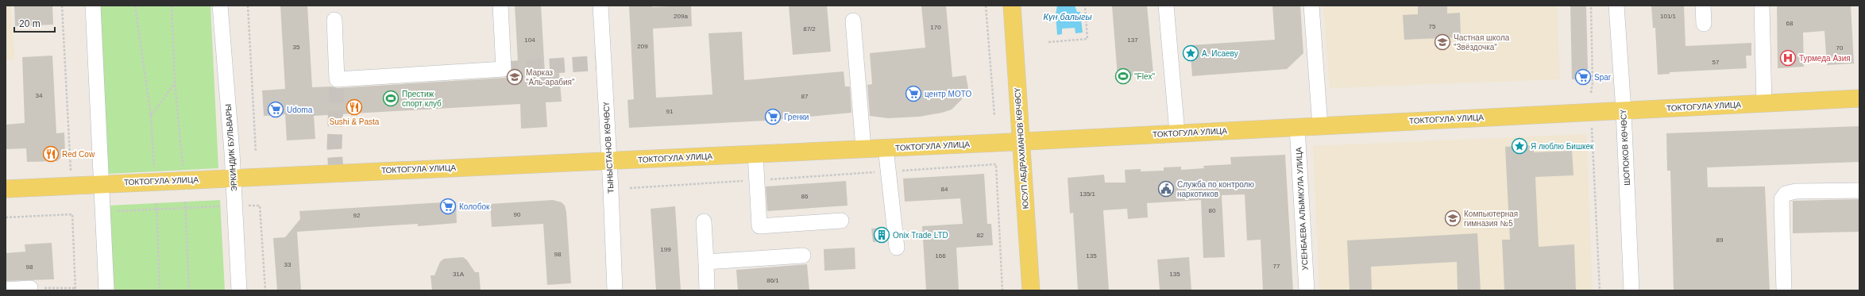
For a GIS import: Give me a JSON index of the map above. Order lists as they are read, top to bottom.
{
  "streets": {
    "main road": ["ТОКТОГУЛА УЛИЦА", "ЮСУП АБДРАХМАНОВ КӨЧӨСҮ"],
    "street": [
      "ЭРКИНДИК БУЛЬВАРЫ",
      "ТЫНЫСТАНОВ КӨЧӨСҮ",
      "ШОПОКОВ КӨЧӨСҮ",
      "УСЕНБАЕВА АЛЫМКУЛА УЛИЦА"
    ]
  },
  "crossings": [
    ["ТОКТОГУЛА УЛИЦА", "ЭРКИНДИК БУЛЬВАРЫ"],
    ["ТОКТОГУЛА УЛИЦА", "ТЫНЫСТАНОВ КӨЧӨСҮ"],
    ["ТОКТОГУЛА УЛИЦА", "ШОПОКОВ КӨЧӨСҮ"],
    ["ТОКТОГУЛА УЛИЦА", "ЮСУП АБДРАХМАНОВ КӨЧӨСҮ"],
    ["ТОКТОГУЛА УЛИЦА", "УСЕНБАЕВА АЛЫМКУЛА УЛИЦА"]
  ],
  "water": ["Күн балыгы"],
  "places": {
    "school or university": ["Частная школа \"Звёздочка\"", "Марказ \"Аль-арабия\"", "Компьютерная гимназия №5"],
    "place": ["А. Исаеву", "Я люблю Бишкек"],
    "hospital": ["Турмеда Азия"],
    "sports": ["\"Flex\"", "Престиж спорт клуб"],
    "supermarket": [
      "Spar",
      "центр МОТО",
      "Udoma",
      "Гренки",
      "Колобок"
    ],
    "restaurant": ["Sushi & Pasta", "Red Cow"],
    "public building": ["Служба по контролю наркотиков"],
    "building": ["Onix Trade LTD"]
  },
  "house_numbers": [
    "209а",
    "101/1",
    "68",
    "75",
    "170",
    "87/2",
    "104",
    "137",
    "209",
    "35",
    "70",
    "57",
    "34",
    "87",
    "91",
    "84",
    "135/1",
    "86",
    "80",
    "90",
    "92",
    "82",
    "89",
    "199",
    "98",
    "166",
    "135",
    "33",
    "77",
    "98",
    "31А",
    "135",
    "86/1"
  ],
  "scale_bar": "20 m"
}
